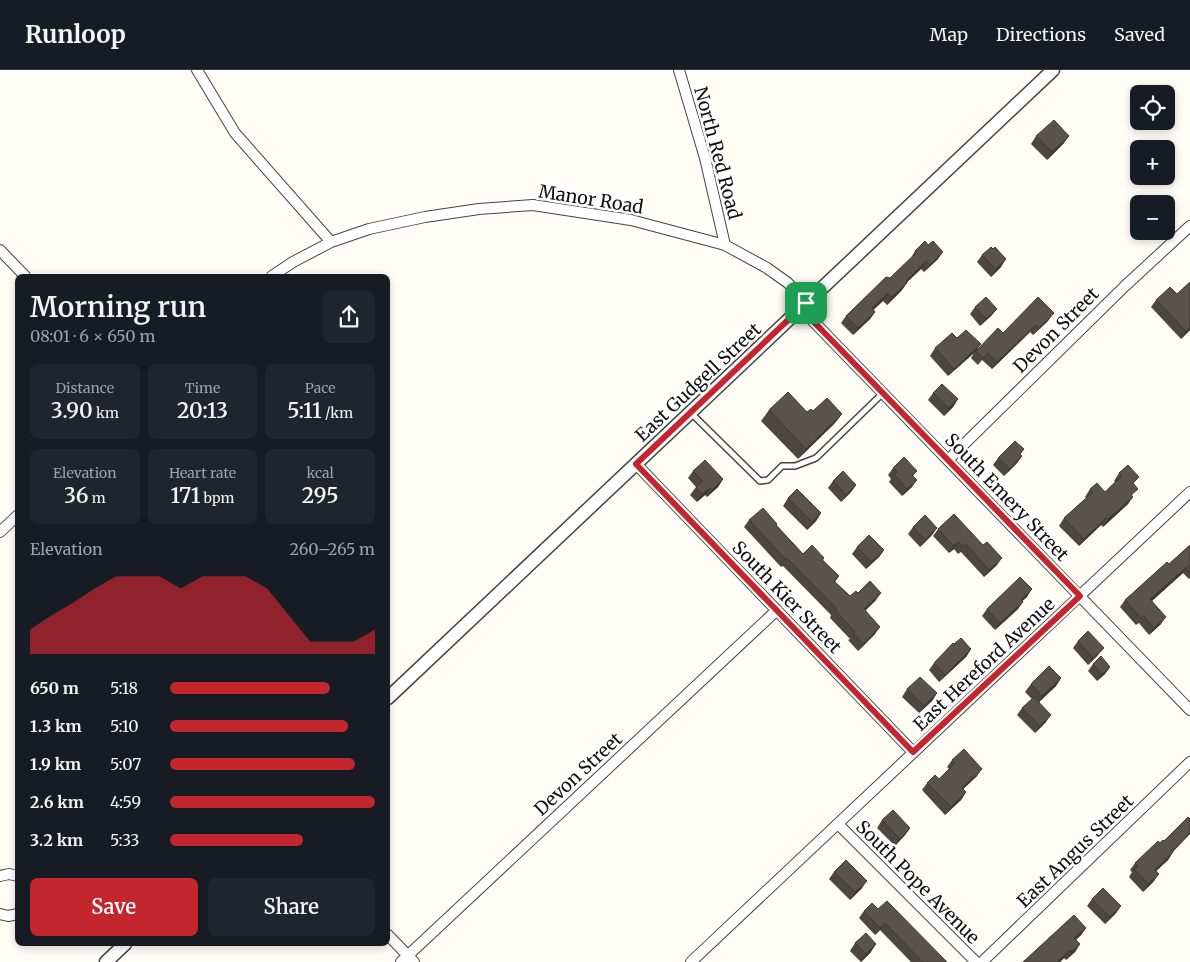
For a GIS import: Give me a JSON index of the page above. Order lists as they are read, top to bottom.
{
  "streets": {
    "street": [
      "North Red Road",
      "Manor Road",
      "Devon Street",
      "East Gudgell Street",
      "South Emery Street",
      "South Kier Street",
      "East Hereford Avenue",
      "East Angus Street",
      "South Pope Avenue"
    ]
  },
  "crossings": [
    ["North Red Road", "Manor Road"],
    ["Manor Road", "East Gudgell Street"],
    ["Manor Road", "South Emery Street"],
    ["Devon Street", "South Emery Street"],
    ["Devon Street", "South Kier Street"],
    ["East Gudgell Street", "South Emery Street"],
    ["East Gudgell Street", "South Kier Street"],
    ["South Emery Street", "East Hereford Avenue"],
    ["South Kier Street", "East Hereford Avenue"],
    ["East Hereford Avenue", "South Pope Avenue"]
  ],
  "page": {
    "header": "Runloop",
    "nav": ["Map", "Directions", "Saved"],
    "map_buttons": ["+", "−"],
    "heading": ["Morning run", "08:01 · 6 × 650 m"],
    "stats": [
      ["Distance", "3.90 km"],
      ["Time", "20:13"],
      ["Pace", "5:11 /km"],
      ["Elevation", "36 m"],
      ["Heart rate", "171 bpm"],
      ["kcal", "295"]
    ],
    "chart": ["Elevation", "260–265 m"],
    "list": [
      {
        "name": "650 m",
        "note": "5:18"
      },
      {
        "name": "1.3 km",
        "note": "5:10"
      },
      {
        "name": "1.9 km",
        "note": "5:07"
      },
      {
        "name": "2.6 km",
        "note": "4:59"
      },
      {
        "name": "3.2 km",
        "note": "5:33"
      }
    ],
    "buttons": ["Save", "Share"]
  }
}
